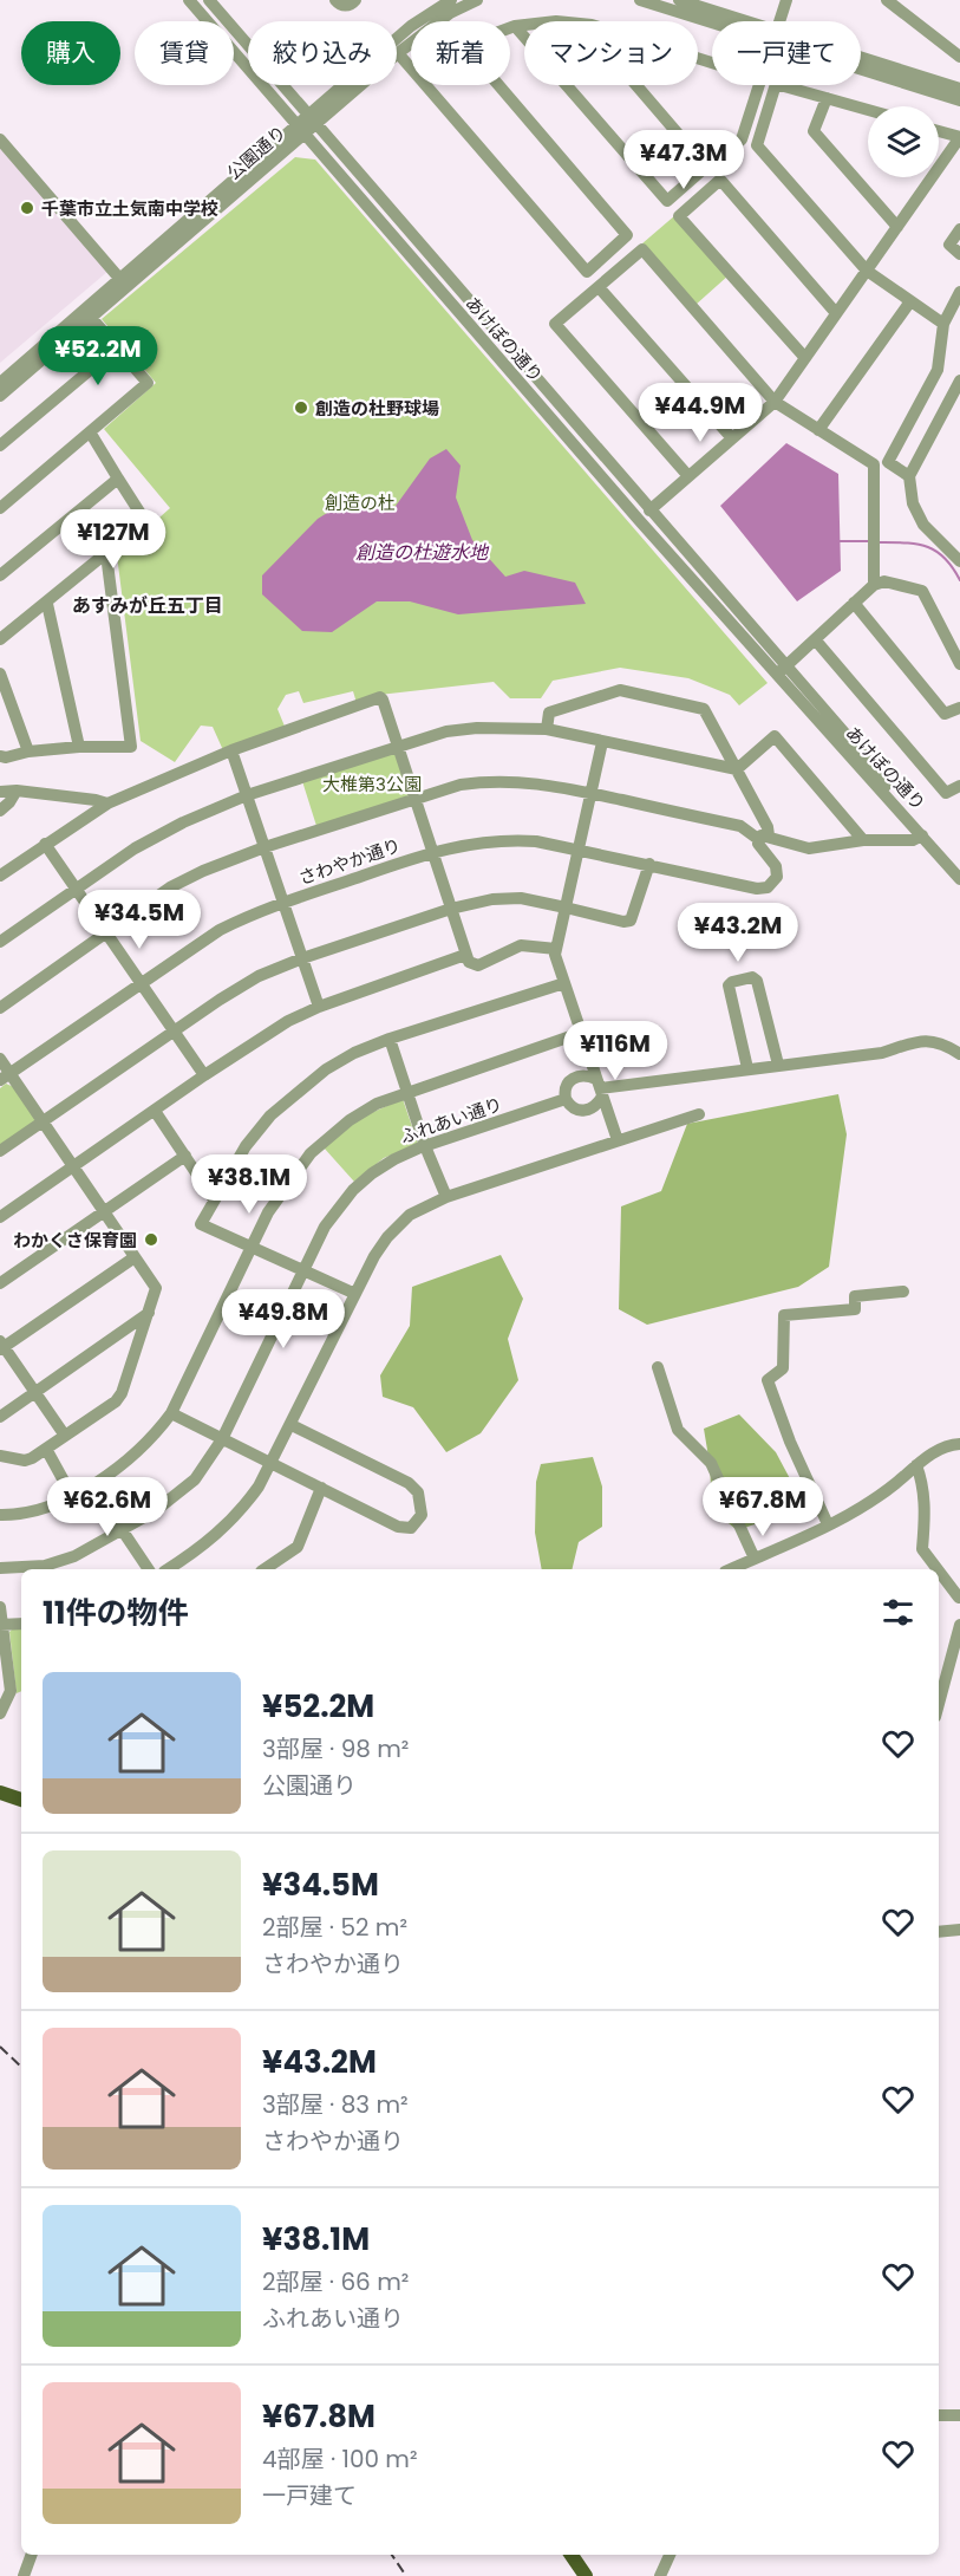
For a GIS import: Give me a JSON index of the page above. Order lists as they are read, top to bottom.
{
  "streets": {
    "street": [
      "公園通り",
      "あけぼの通り",
      "さわやか通り",
      "ふれあい通り"
    ]
  },
  "crossings": [
    ["公園通り", "あけぼの通り"]
  ],
  "districts": ["あすみが丘五丁目"],
  "water": ["創造の杜遊水地"],
  "parks": ["創造の杜", "大椎第3公園"],
  "places": ["千葉市立土気南中学校", "創造の杜野球場", "わかくさ保育園"],
  "page": {
    "chip": [
      "購入",
      "賃貸",
      "絞り込み",
      "新着",
      "マンション",
      "一戸建て"
    ],
    "price": [
      "¥47.3M",
      "¥52.2M",
      "¥44.9M",
      "¥127M",
      "¥34.5M",
      "¥43.2M",
      "¥116M",
      "¥38.1M",
      "¥49.8M",
      "¥62.6M",
      "¥67.8M"
    ],
    "heading": "11件の物件",
    "list": [
      {
        "name": "¥52.2M",
        "note": "3部屋 · 98 m² · 公園通り"
      },
      {
        "name": "¥34.5M",
        "note": "2部屋 · 52 m² · さわやか通り"
      },
      {
        "name": "¥43.2M",
        "note": "3部屋 · 83 m² · さわやか通り"
      },
      {
        "name": "¥38.1M",
        "note": "2部屋 · 66 m² · ふれあい通り"
      },
      {
        "name": "¥67.8M",
        "note": "4部屋 · 100 m² · 一戸建て"
      }
    ]
  }
}
